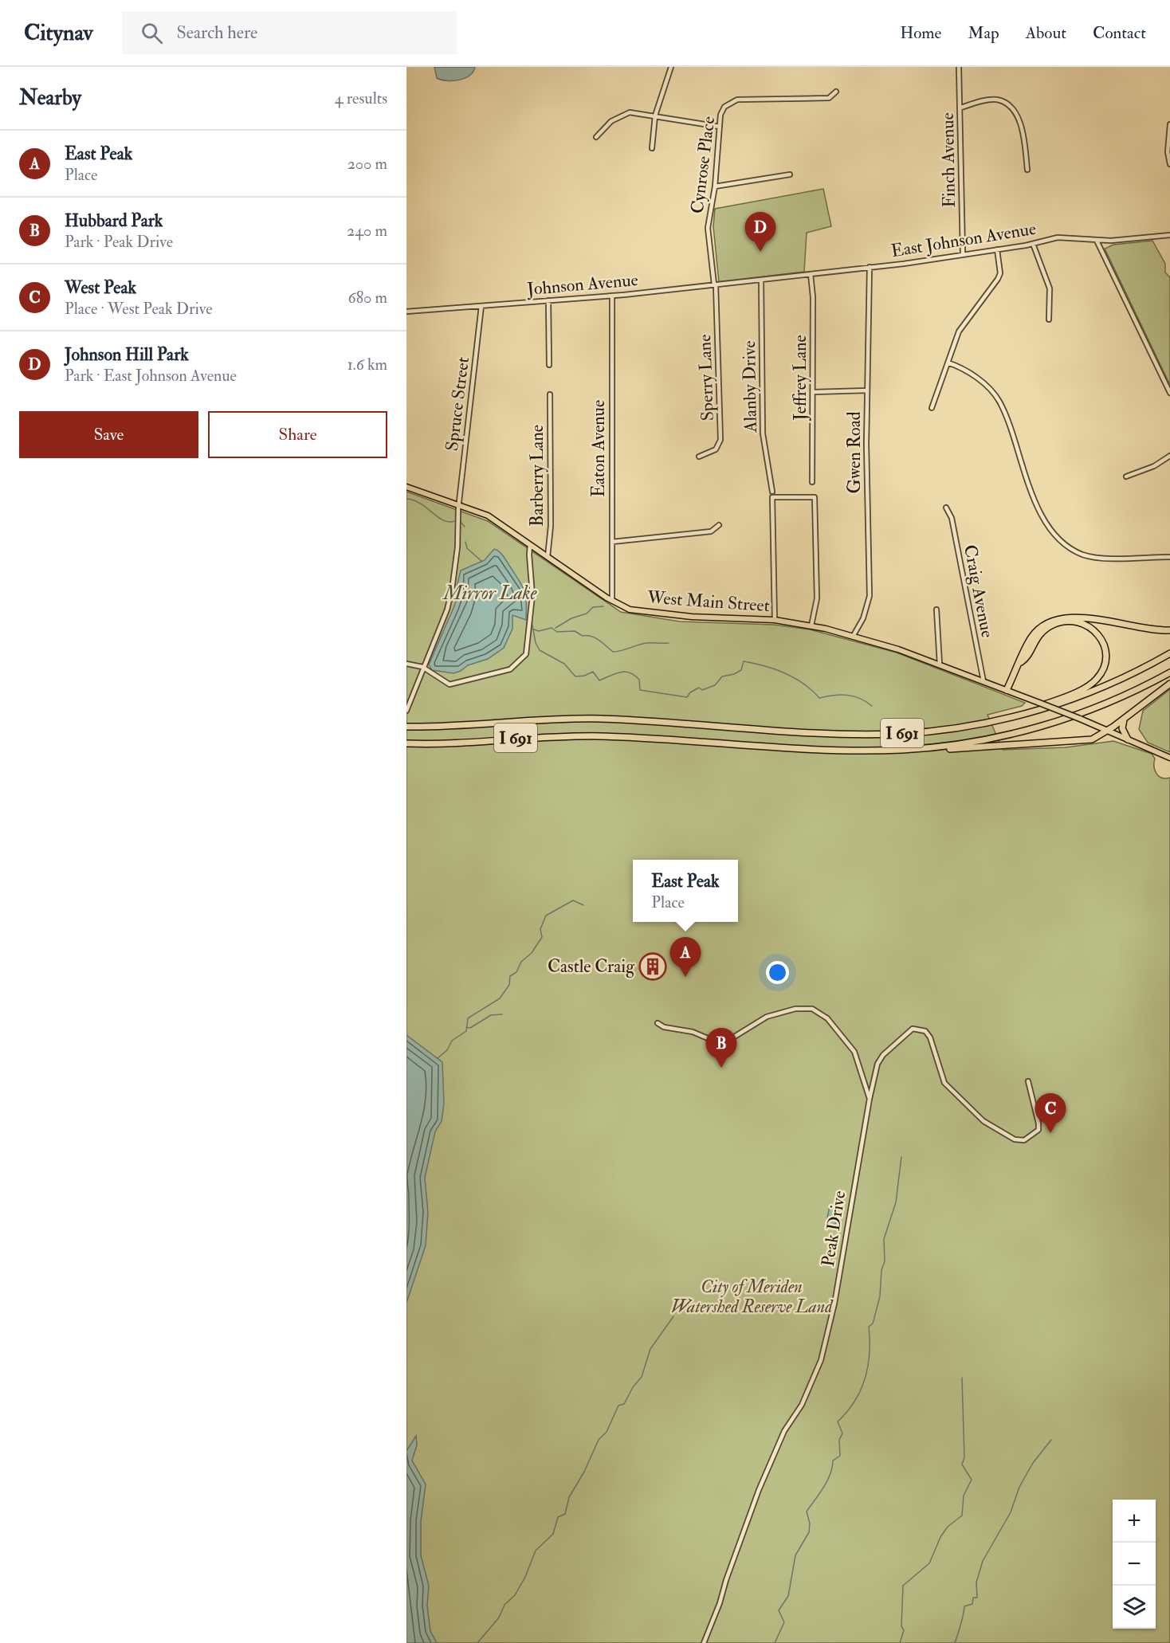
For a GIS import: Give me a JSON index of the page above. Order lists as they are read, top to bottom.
{
  "streets": {
    "highway": ["I 691"],
    "main road": ["West Main Street"],
    "street": [
      "Finch Avenue",
      "Cynrose Place",
      "East Johnson Avenue",
      "Johnson Avenue",
      "Sperry Lane",
      "Jeffrey Lane",
      "Alanby Drive",
      "Spruce Street",
      "Eaton Avenue",
      "Gwen Road",
      "Barberry Lane",
      "Craig Avenue",
      "Peak Drive"
    ]
  },
  "crossings": [
    ["Finch Avenue", "East Johnson Avenue"],
    ["Cynrose Place", "Johnson Avenue"],
    ["Cynrose Place", "Sperry Lane"],
    ["East Johnson Avenue", "Johnson Avenue"],
    ["East Johnson Avenue", "Jeffrey Lane"],
    ["East Johnson Avenue", "Alanby Drive"],
    ["East Johnson Avenue", "Gwen Road"],
    ["Johnson Avenue", "Sperry Lane"],
    ["Johnson Avenue", "Alanby Drive"],
    ["Johnson Avenue", "Spruce Street"],
    ["Johnson Avenue", "Eaton Avenue"],
    ["Spruce Street", "West Main Street"],
    ["Eaton Avenue", "West Main Street"],
    ["Gwen Road", "West Main Street"],
    ["Barberry Lane", "West Main Street"],
    ["Craig Avenue", "West Main Street"]
  ],
  "water": ["Mirror Lake"],
  "parks": ["City of Meriden Watershed Reserve Land"],
  "places": {
    "building": ["Castle Craig"]
  },
  "page": {
    "header": "Citynav",
    "search": "Search here",
    "nav": [
      "Home",
      "Map",
      "About",
      "Contact"
    ],
    "heading": ["Nearby", "4 results"],
    "list": [
      {
        "mark": "A",
        "name": "East Peak",
        "note": "Place",
        "value": "200 m"
      },
      {
        "mark": "B",
        "name": "Hubbard Park",
        "note": "Park · Peak Drive",
        "value": "240 m"
      },
      {
        "mark": "C",
        "name": "West Peak",
        "note": "Place · West Peak Drive",
        "value": "680 m"
      },
      {
        "mark": "D",
        "name": "Johnson Hill Park",
        "note": "Park · East Johnson Avenue",
        "value": "1.6 km"
      }
    ],
    "pins": [
      "D",
      "A",
      "B",
      "C"
    ],
    "buttons": ["Save", "Share"],
    "popup": ["East Peak", "Place"],
    "map_buttons": ["+", "−"]
  }
}
